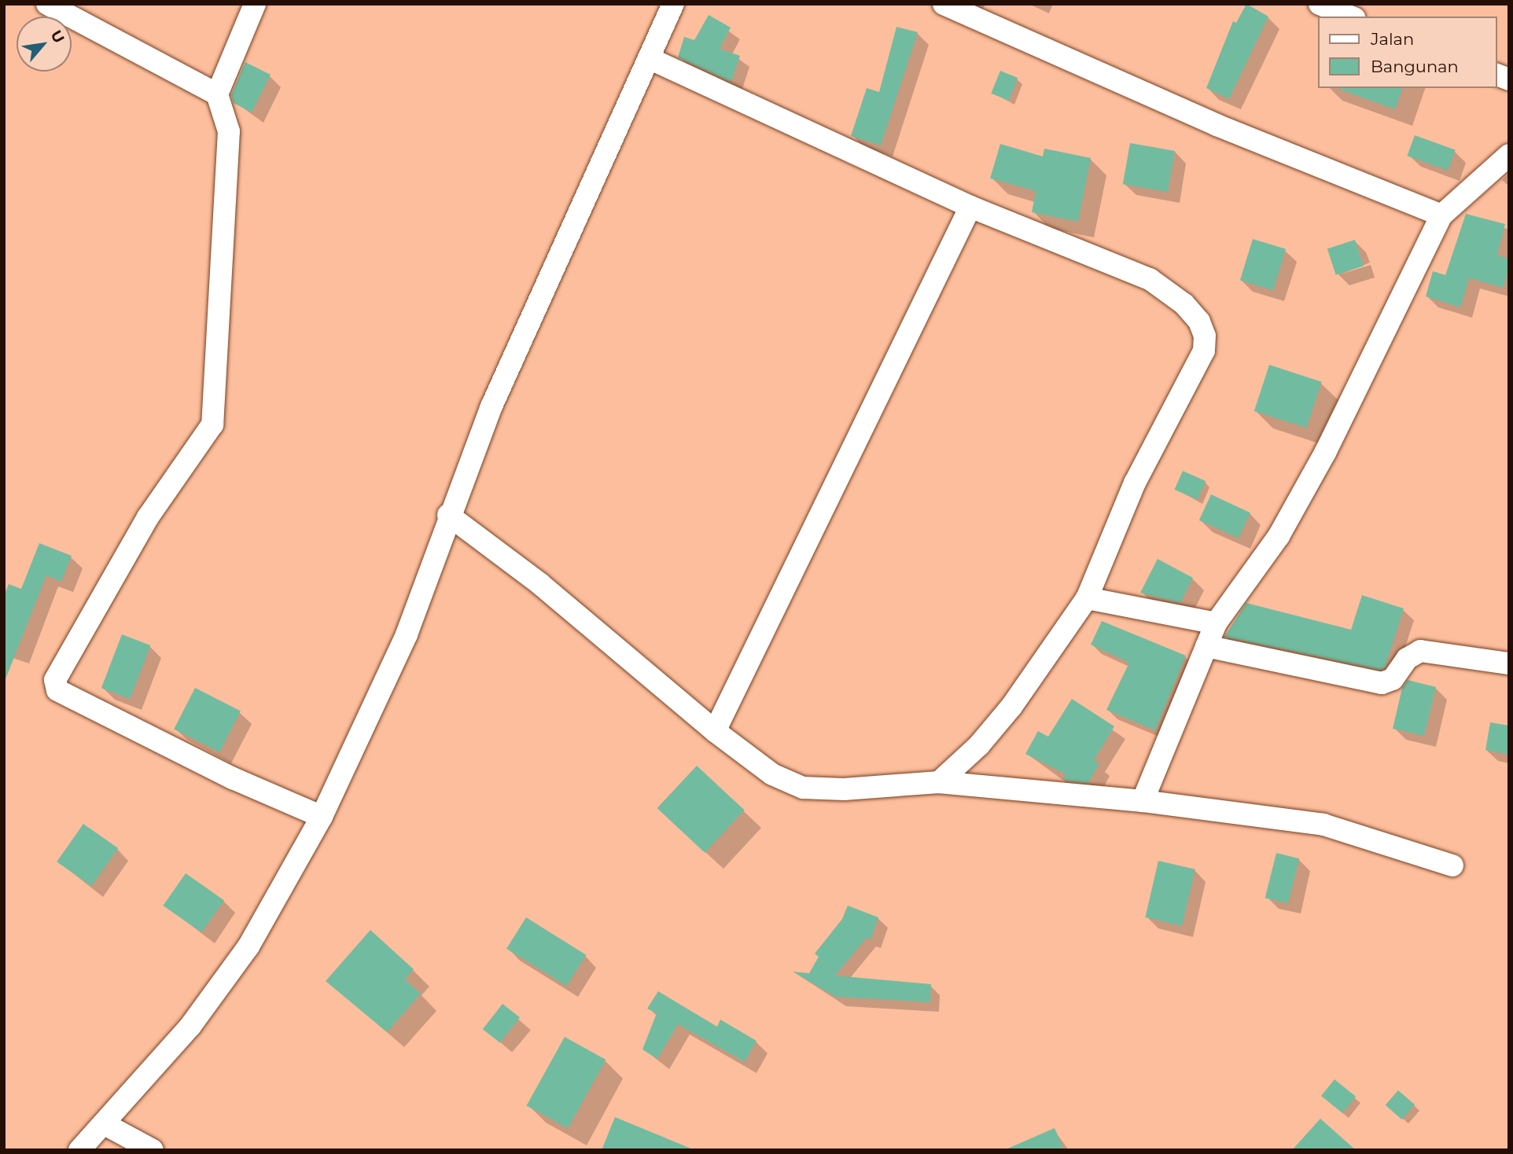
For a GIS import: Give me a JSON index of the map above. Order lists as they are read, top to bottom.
{
  "legend": ["Jalan", "Bangunan"],
  "north": "top right"
}
